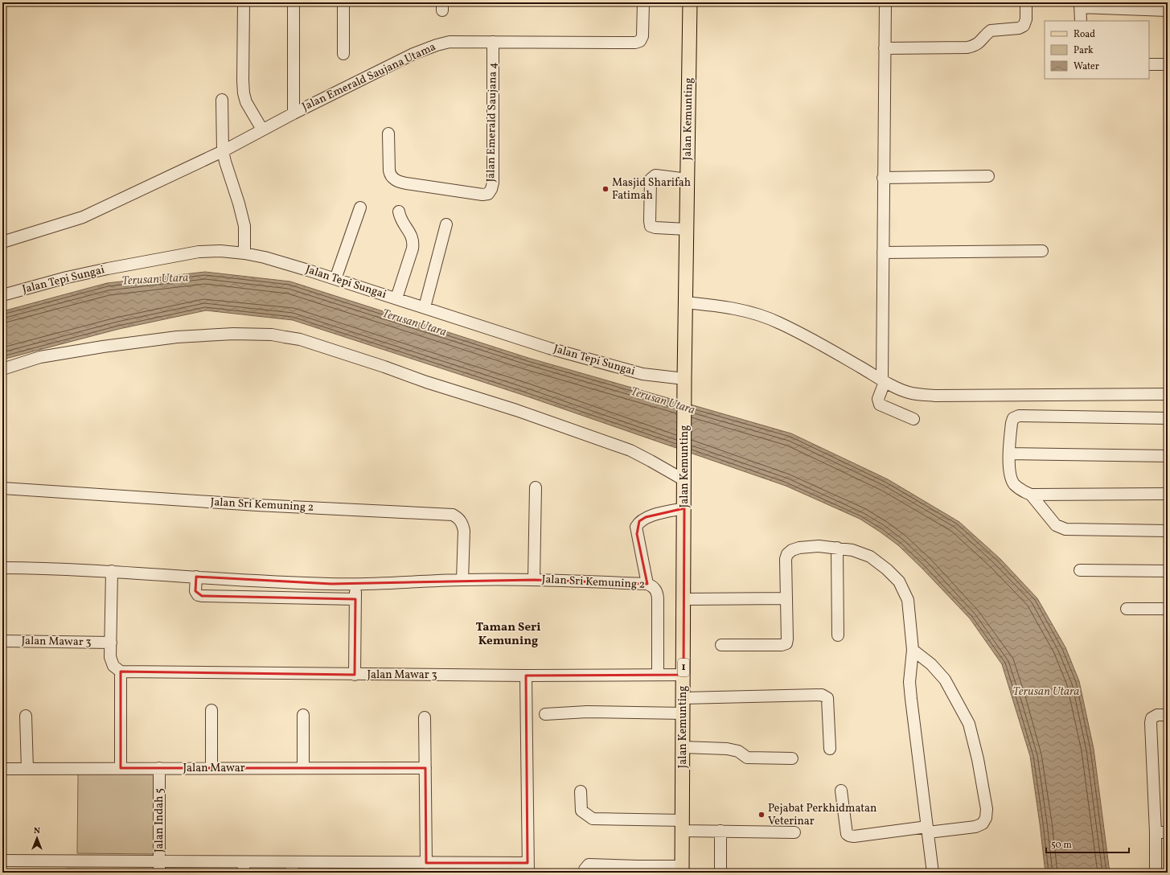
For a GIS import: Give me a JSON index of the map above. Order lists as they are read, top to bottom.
{
  "streets": {
    "main road": ["Jalan Kemunting", "1"],
    "street": [
      "Jalan Emerald Saujana Utama",
      "Jalan Emerald Saujana 4",
      "Jalan Tepi Sungai",
      "Jalan Sri Kemuning 2",
      "Jalan Mawar 3",
      "Jalan Mawar",
      "Jalan Indah 5"
    ]
  },
  "crossings": [
    ["Jalan Emerald Saujana Utama", "Jalan Emerald Saujana 4"],
    ["Jalan Kemunting", "Jalan Tepi Sungai"],
    ["Jalan Kemunting", "Jalan Mawar 3"],
    ["Jalan Sri Kemuning 2", "Jalan Mawar 3"],
    ["Jalan Mawar", "Jalan Indah 5"]
  ],
  "districts": ["Taman Seri Kemuning"],
  "water": ["Terusan Utara"],
  "places": ["Masjid Sharifah Fatimah", "Pejabat Perkhidmatan Veterinar"],
  "legend": ["Road", "Park", "Water"],
  "scale_bar": "50 m",
  "north": "top"
}
